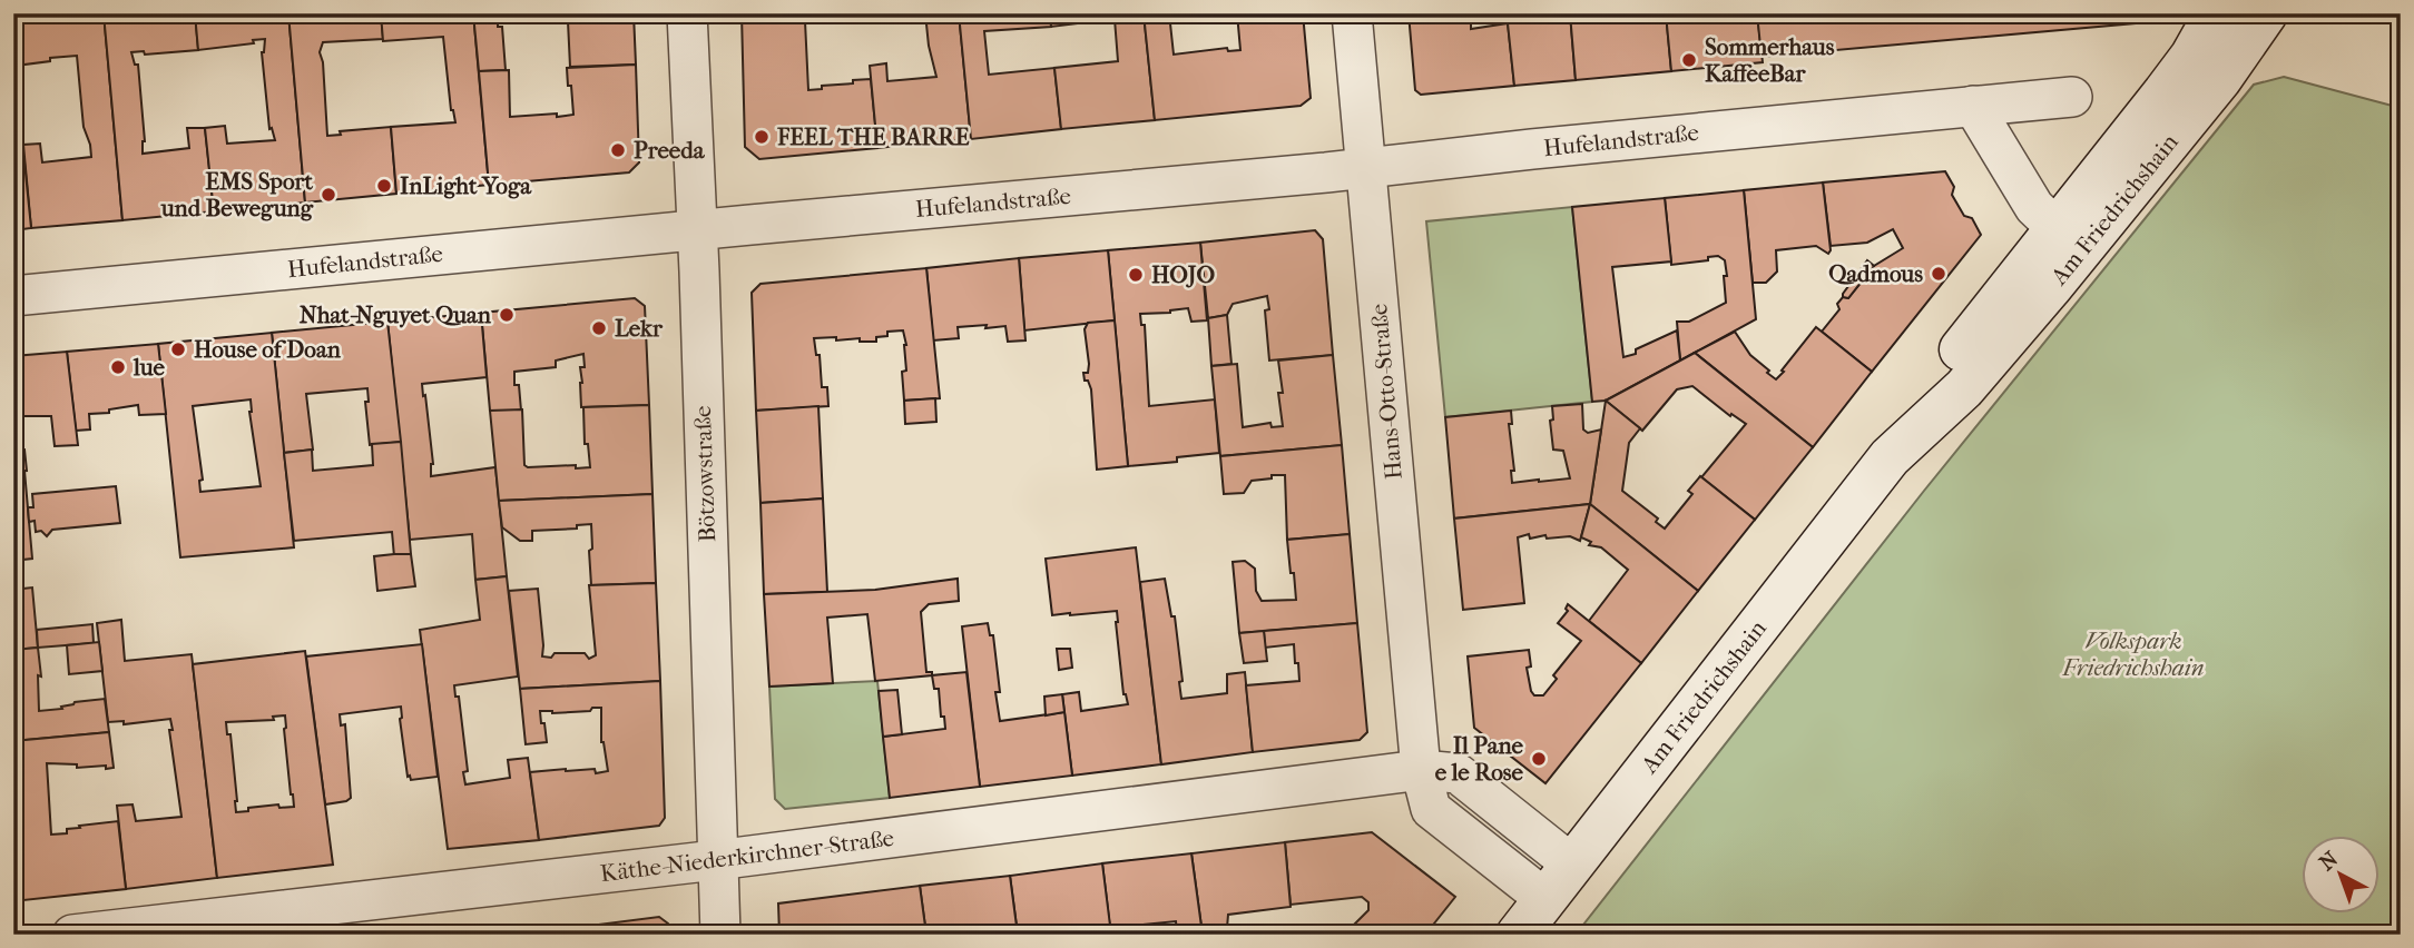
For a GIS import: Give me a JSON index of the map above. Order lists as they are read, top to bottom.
{
  "streets": {
    "street": [
      "Hufelandstraße",
      "Am Friedrichshain",
      "Hans-Otto-Straße",
      "Bötzowstraße",
      "Käthe-Niederkirchner-Straße"
    ]
  },
  "crossings": [
    ["Hufelandstraße", "Hans-Otto-Straße"],
    ["Hufelandstraße", "Bötzowstraße"],
    ["Am Friedrichshain", "Käthe-Niederkirchner-Straße"],
    ["Hans-Otto-Straße", "Käthe-Niederkirchner-Straße"],
    ["Bötzowstraße", "Käthe-Niederkirchner-Straße"]
  ],
  "parks": ["Volkspark Friedrichshain"],
  "places": [
    "Sommerhaus KaffeeBar",
    "FEEL THE BARRE",
    "Preeda",
    "InLight Yoga",
    "EMS Sport und Bewegung",
    "Qadmous",
    "HOJO",
    "Nhat-Nguyet Quan",
    "Lekr",
    "House of Doan",
    "lue",
    "Il Pane e le Rose"
  ],
  "north": "top left"
}
